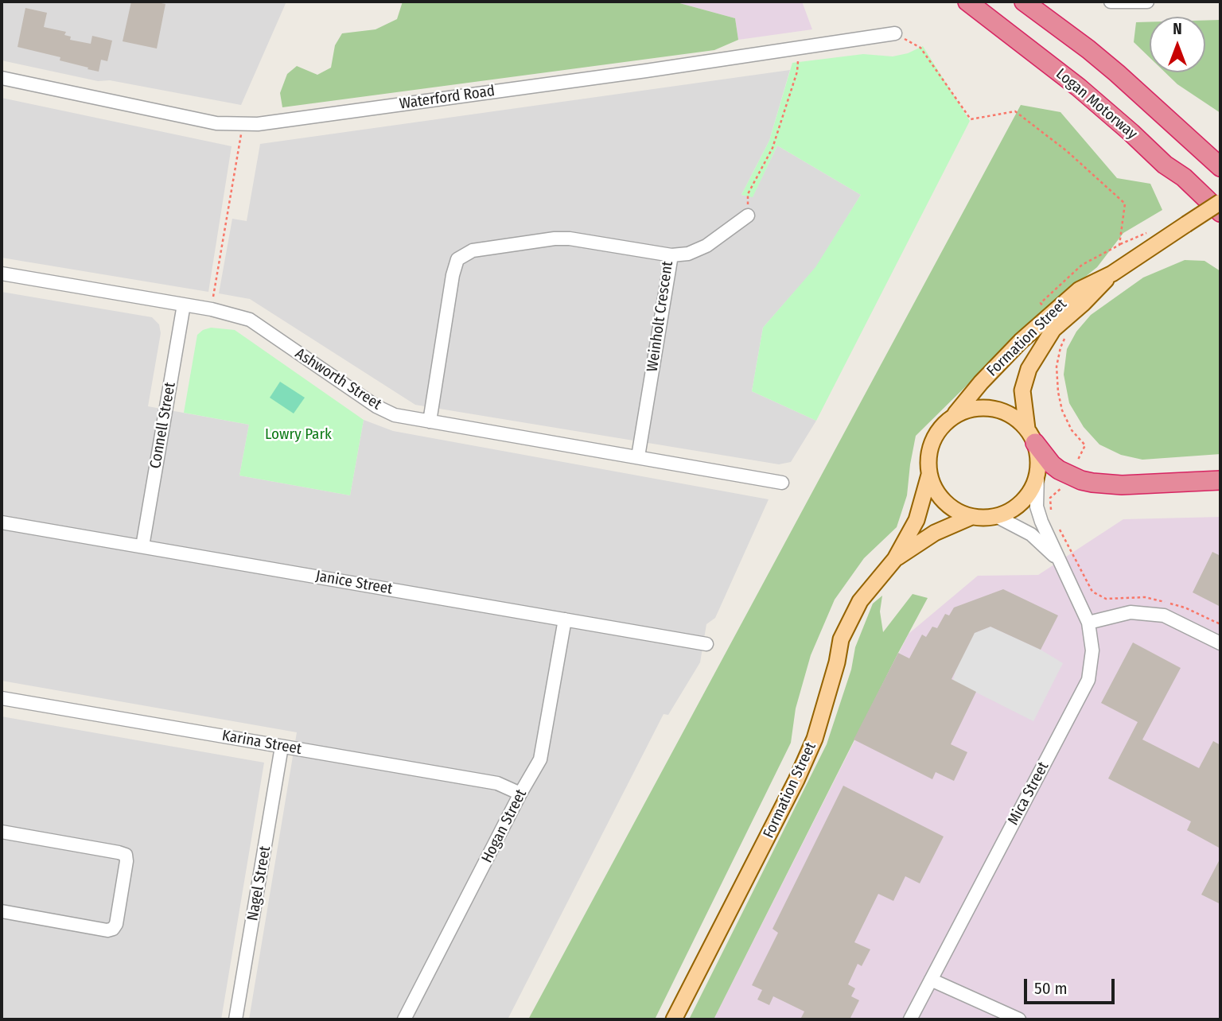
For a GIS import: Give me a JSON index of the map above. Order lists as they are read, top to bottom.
{
  "streets": {
    "highway": ["Logan Motorway"],
    "main road": ["Formation Street"],
    "street": [
      "Waterford Road",
      "Weinholt Crescent",
      "Ashworth Street",
      "Connell Street",
      "Janice Street",
      "Karina Street",
      "Mica Street",
      "Hogan Street",
      "Nagel Street"
    ]
  },
  "crossings": [
    ["Weinholt Crescent", "Ashworth Street"],
    ["Formation Street", "Mica Street"],
    ["Ashworth Street", "Connell Street"],
    ["Connell Street", "Janice Street"],
    ["Janice Street", "Hogan Street"],
    ["Karina Street", "Hogan Street"],
    ["Karina Street", "Nagel Street"]
  ],
  "parks": ["Lowry Park"],
  "scale_bar": "50 m",
  "north": "top"
}
